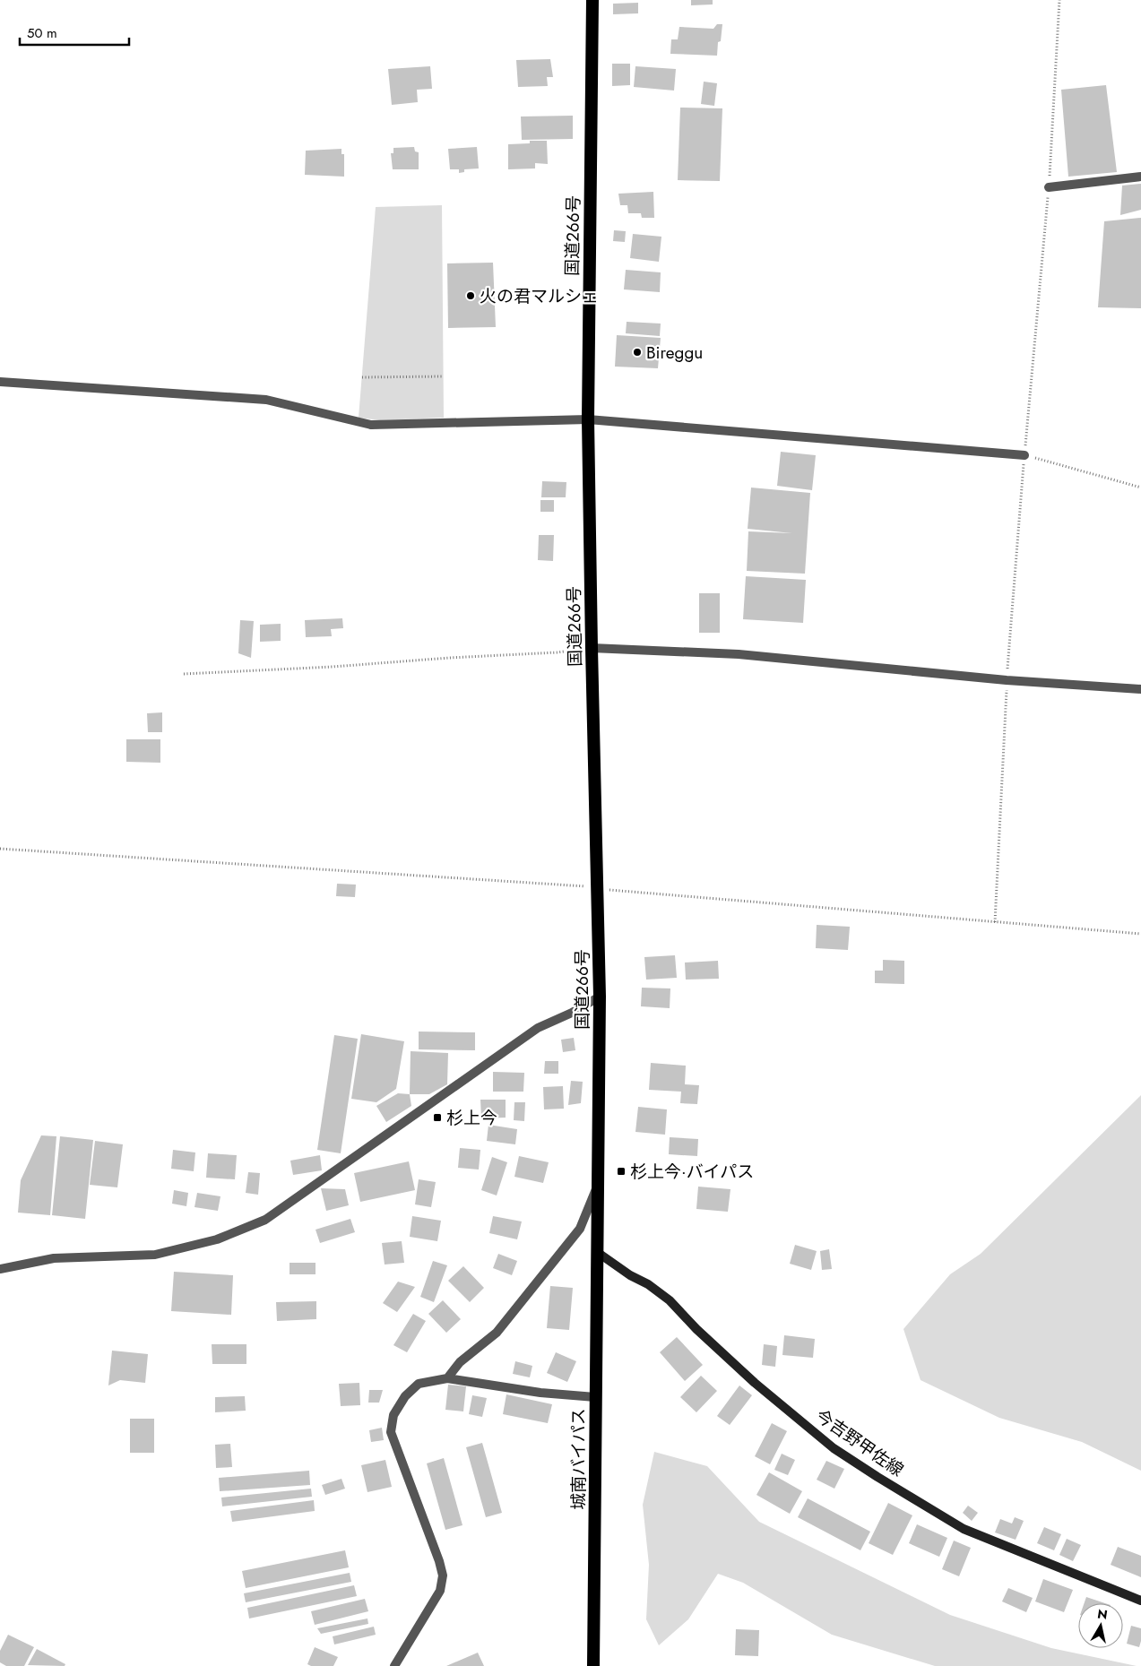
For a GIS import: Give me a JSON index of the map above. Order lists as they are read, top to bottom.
{
  "streets": {
    "highway": ["国道266号", "城南バイパス"],
    "main road": ["今吉野甲佐線"]
  },
  "crossings": [
    ["国道266号", "今吉野甲佐線"],
    ["国道266号", "城南バイパス"],
    ["今吉野甲佐線", "城南バイパス"]
  ],
  "places": {
    "other": ["火の君マルシェ", "Bireggu"],
    "transit": ["杉上今", "杉上今·バイパス"]
  },
  "scale_bar": "50 m",
  "north": "top"
}
